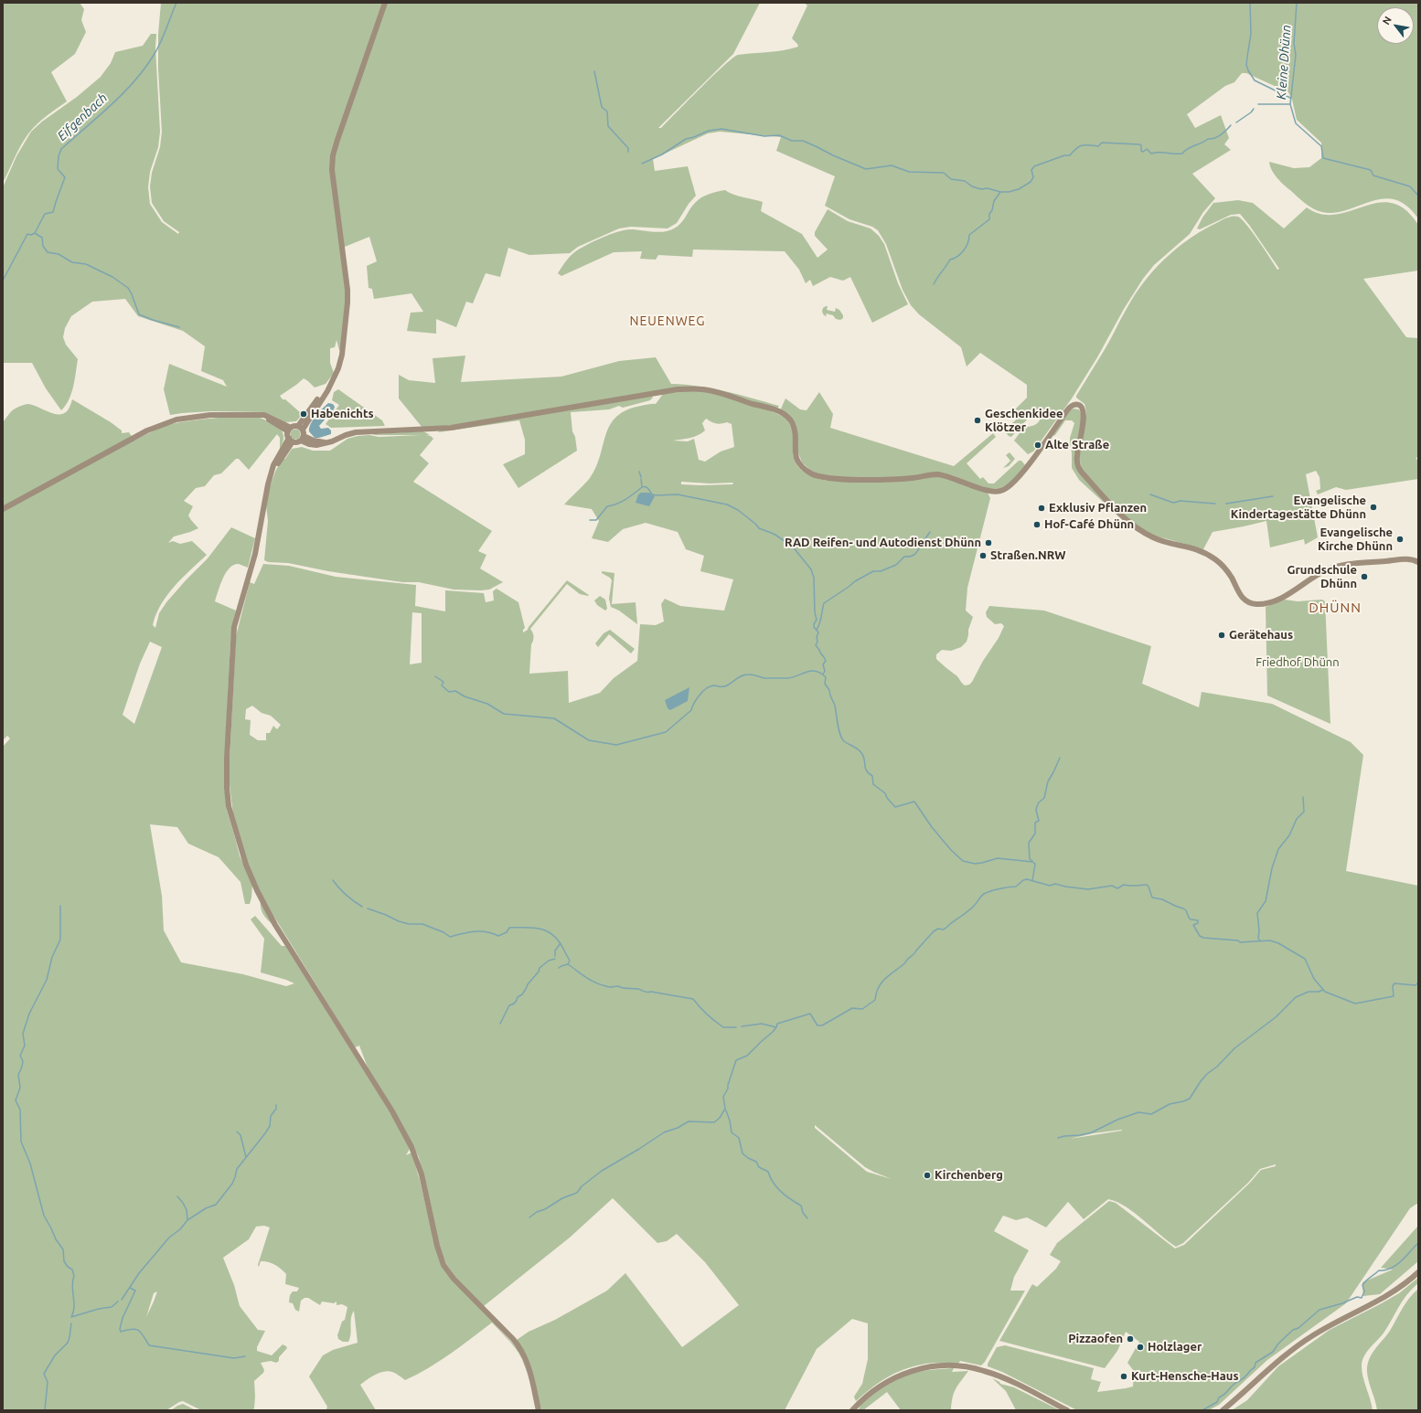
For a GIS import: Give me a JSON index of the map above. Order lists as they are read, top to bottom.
{
  "districts": ["NEUENWEG", "DHÜNN"],
  "water": ["Kleine Dhünn", "Eifgenbach"],
  "parks": ["Friedhof Dhünn"],
  "places": [
    "Habenichts",
    "Geschenkidee Klötzer",
    "Alte Straße",
    "Evangelische Kindertagestätte Dhünn",
    "Exklusiv Pflanzen",
    "Hof-Café Dhünn",
    "Evangelische Kirche Dhünn",
    "RAD Reifen- und Autodienst Dhünn",
    "Straßen.NRW",
    "Grundschule Dhünn",
    "Gerätehaus",
    "Kirchenberg",
    "Pizzaofen",
    "Holzlager",
    "Kurt-Hensche-Haus"
  ],
  "north": "top left"
}
